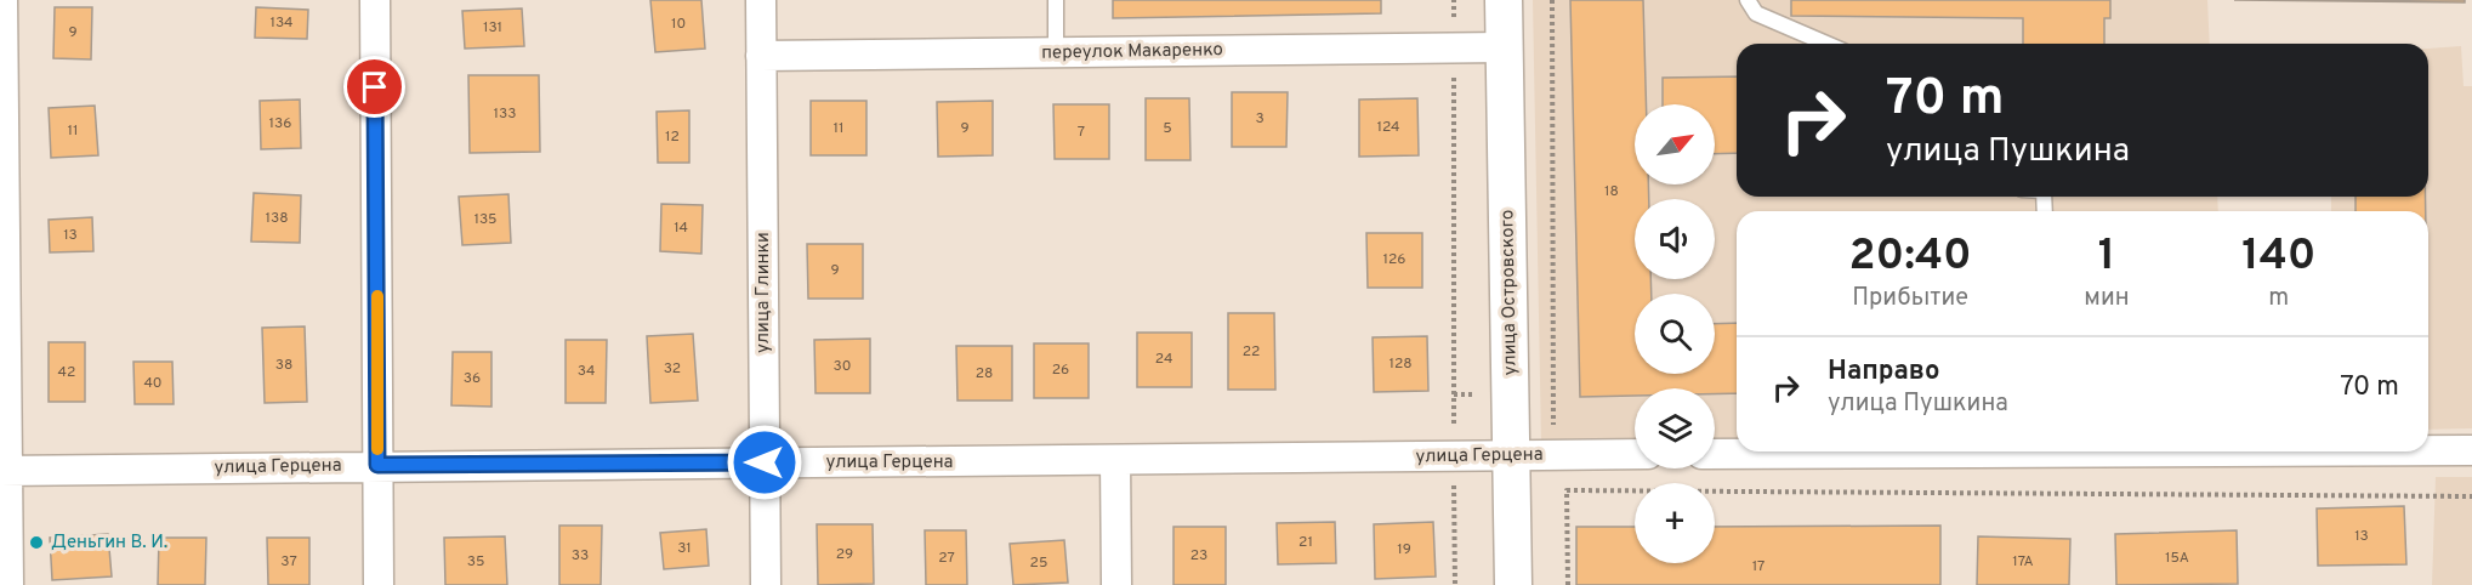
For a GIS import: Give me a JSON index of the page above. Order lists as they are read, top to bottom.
{
  "streets": {
    "street": [
      "переулок Макаренко",
      "улица Глинки",
      "улица Островского",
      "улица Герцена"
    ]
  },
  "crossings": [
    ["переулок Макаренко", "улица Глинки"],
    ["переулок Макаренко", "улица Островского"],
    ["улица Глинки", "улица Герцена"],
    ["улица Островского", "улица Герцена"]
  ],
  "places": ["Деньгин В. И."],
  "house_numbers": [
    "134",
    "10",
    "131",
    "9",
    "133",
    "3",
    "136",
    "124",
    "11",
    "9",
    "5",
    "11",
    "7",
    "12",
    "18",
    "138",
    "135",
    "14",
    "13",
    "126",
    "9",
    "22",
    "24",
    "128",
    "38",
    "30",
    "32",
    "26",
    "34",
    "42",
    "28",
    "36",
    "40",
    "13",
    "21",
    "31",
    "19",
    "29",
    "33",
    "23",
    "27",
    "15А",
    "37",
    "35",
    "17А",
    "25",
    "17"
  ],
  "north": "top right",
  "page": {
    "turn": ["70 m", "улица Пушкина"],
    "map_buttons": "+",
    "eta": [
      "20:40",
      "Прибытие",
      "1",
      "мин",
      "140",
      "m"
    ],
    "list": [
      {
        "name": "Направо",
        "note": "улица Пушкина",
        "value": "70 m"
      }
    ]
  }
}
